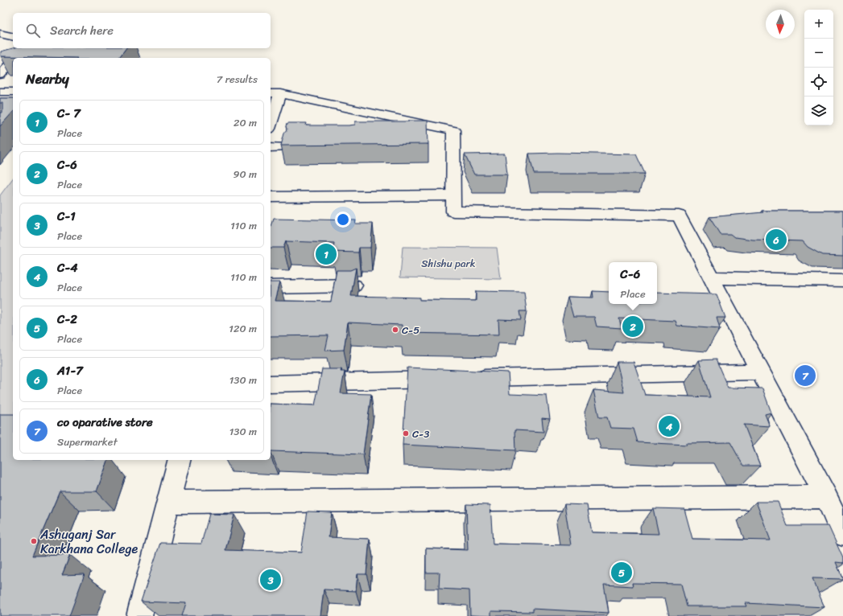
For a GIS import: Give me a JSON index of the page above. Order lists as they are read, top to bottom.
{
  "parks": ["Shishu park"],
  "places": ["C-5", "C-3", "Ashuganj Sar Karkhana College"],
  "north": "bottom",
  "page": {
    "map_buttons": ["+", "−"],
    "search": "Search here",
    "heading": ["Nearby", "7 results"],
    "list": [
      {
        "mark": "1",
        "name": "C- 7",
        "note": "Place",
        "value": "20 m"
      },
      {
        "mark": "2",
        "name": "C-6",
        "note": "Place",
        "value": "90 m"
      },
      {
        "mark": "3",
        "name": "C-1",
        "note": "Place",
        "value": "110 m"
      },
      {
        "mark": "4",
        "name": "C-4",
        "note": "Place",
        "value": "110 m"
      },
      {
        "mark": "5",
        "name": "C-2",
        "note": "Place",
        "value": "120 m"
      },
      {
        "mark": "6",
        "name": "A1-7",
        "note": "Place",
        "value": "130 m"
      },
      {
        "mark": "7",
        "name": "co oparative store",
        "note": "Supermarket",
        "value": "130 m"
      }
    ],
    "pins": [
      "6",
      "1",
      "2",
      "7",
      "4",
      "5",
      "3"
    ],
    "popup": ["C-6", "Place"]
  }
}
